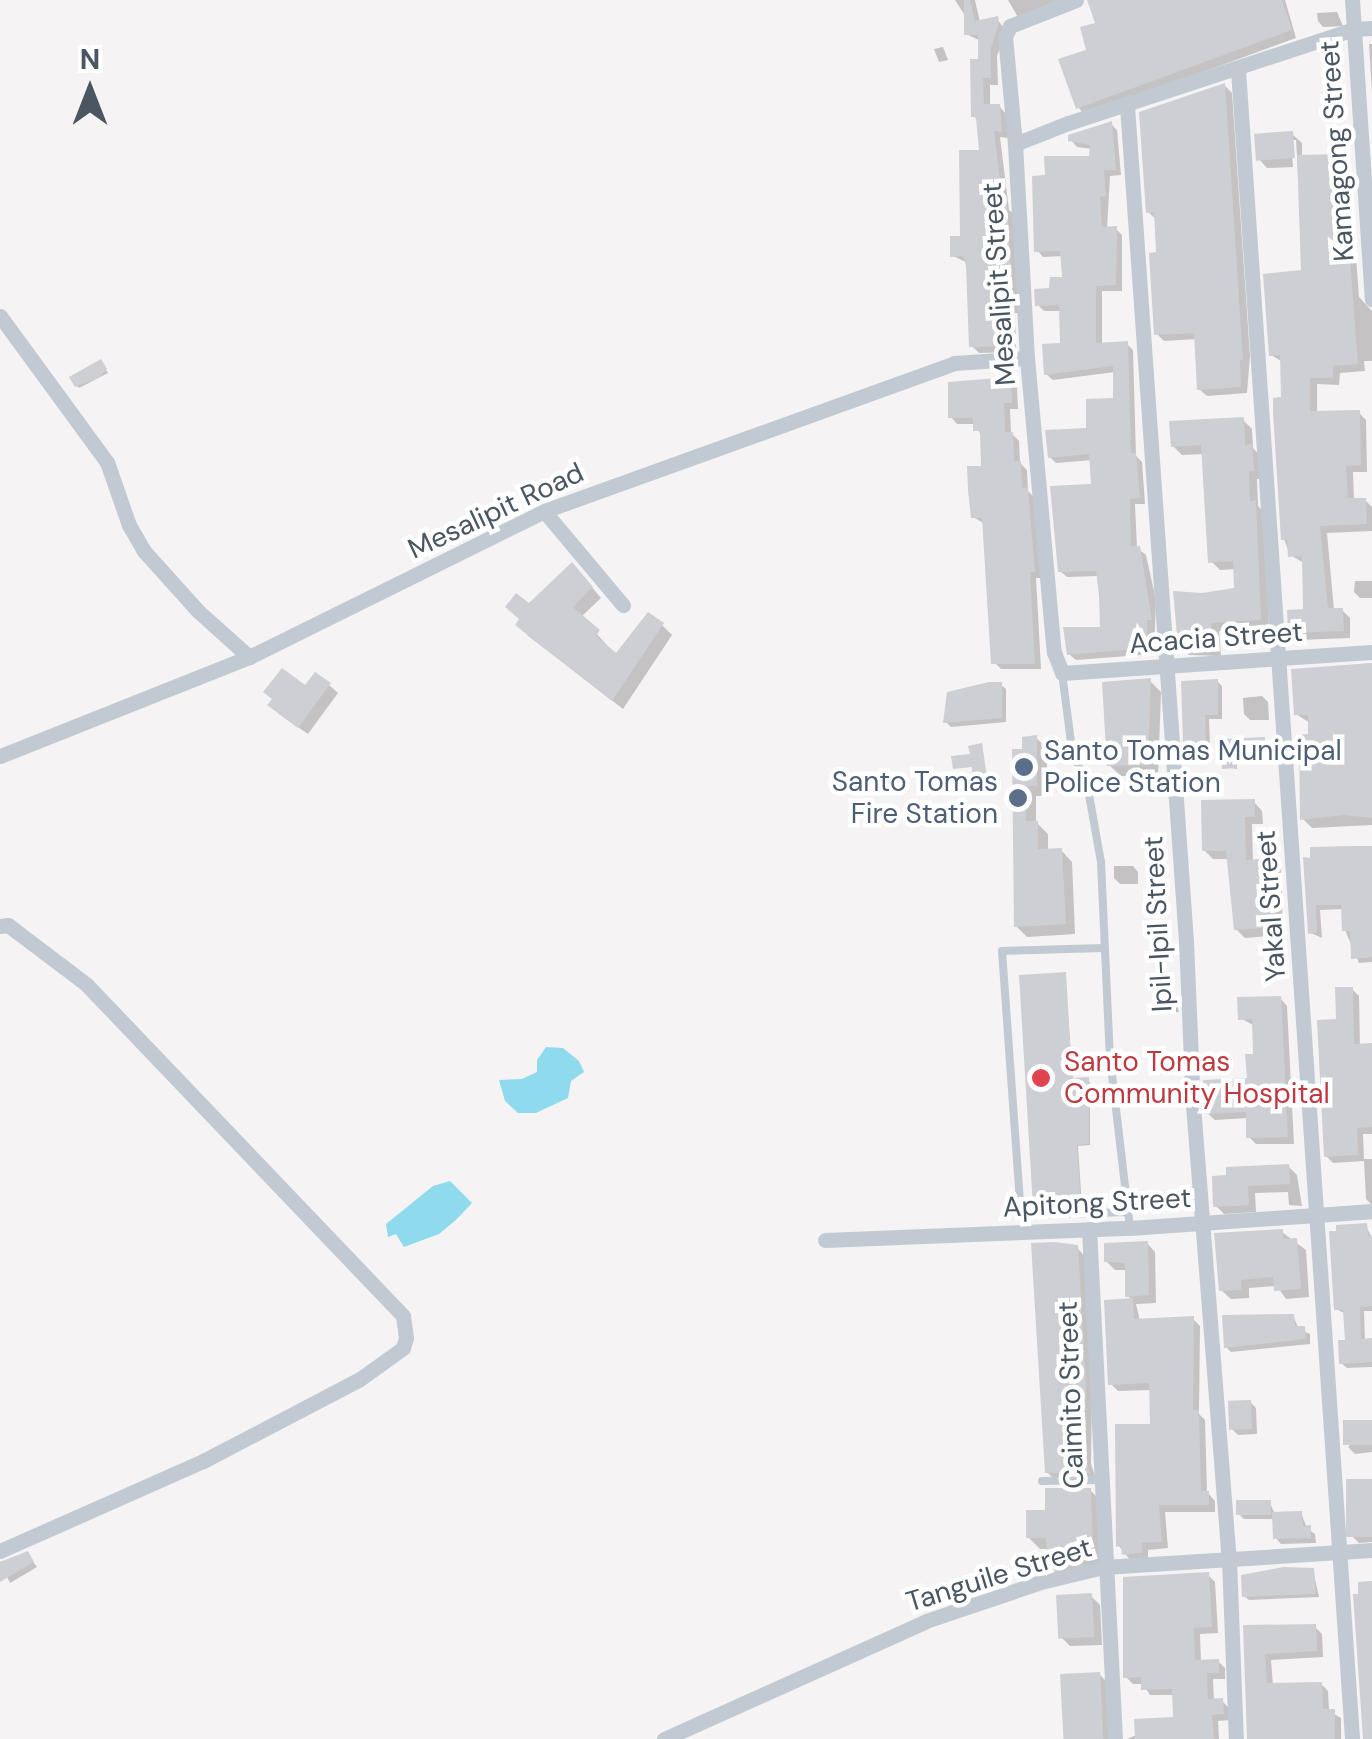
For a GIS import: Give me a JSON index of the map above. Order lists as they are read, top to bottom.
{
  "streets": {
    "street": [
      "Kamagong Street",
      "Mesalipit Street",
      "Mesalipit Road",
      "Acacia Street",
      "Yakal Street",
      "Ipil-Ipil Street",
      "Apitong Street",
      "Caimito Street",
      "Tanguile Street"
    ]
  },
  "crossings": [
    ["Kamagong Street", "Mesalipit Street"],
    ["Mesalipit Street", "Mesalipit Road"],
    ["Mesalipit Street", "Acacia Street"],
    ["Mesalipit Street", "Yakal Street"],
    ["Mesalipit Street", "Ipil-Ipil Street"],
    ["Acacia Street", "Yakal Street"],
    ["Acacia Street", "Ipil-Ipil Street"],
    ["Yakal Street", "Apitong Street"],
    ["Yakal Street", "Tanguile Street"],
    ["Ipil-Ipil Street", "Apitong Street"],
    ["Ipil-Ipil Street", "Tanguile Street"],
    ["Apitong Street", "Caimito Street"],
    ["Caimito Street", "Tanguile Street"]
  ],
  "places": ["Santo Tomas Municipal Police Station", "Santo Tomas Fire Station", "Santo Tomas Community Hospital"],
  "north": "top"
}
